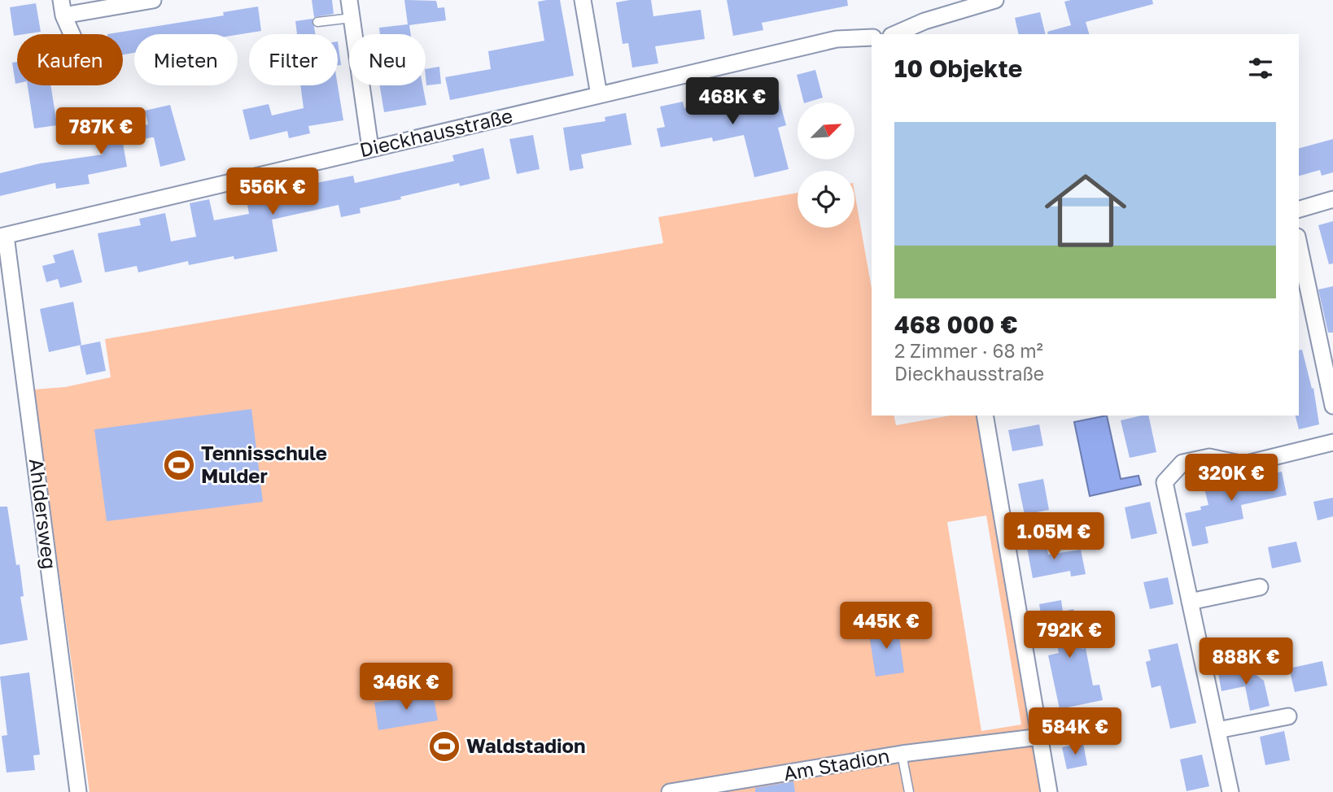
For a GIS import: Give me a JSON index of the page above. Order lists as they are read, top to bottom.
{
  "streets": {
    "street": ["Dieckhausstraße", "Ahldersweg", "Am Stadion"]
  },
  "crossings": [
    ["Dieckhausstraße", "Ahldersweg"]
  ],
  "places": {
    "sports": ["Tennisschule Mulder", "Waldstadion"]
  },
  "north": "top right",
  "page": {
    "chip": [
      "Kaufen",
      "Mieten",
      "Filter",
      "Neu"
    ],
    "heading": "10 Objekte",
    "price": [
      "468K €",
      "787K €",
      "556K €",
      "320K €",
      "1.05M €",
      "445K €",
      "792K €",
      "888K €",
      "346K €",
      "584K €"
    ],
    "list": [
      {
        "name": "468 000 €",
        "note": "2 Zimmer · 68 m² · Dieckhausstraße"
      }
    ]
  }
}
